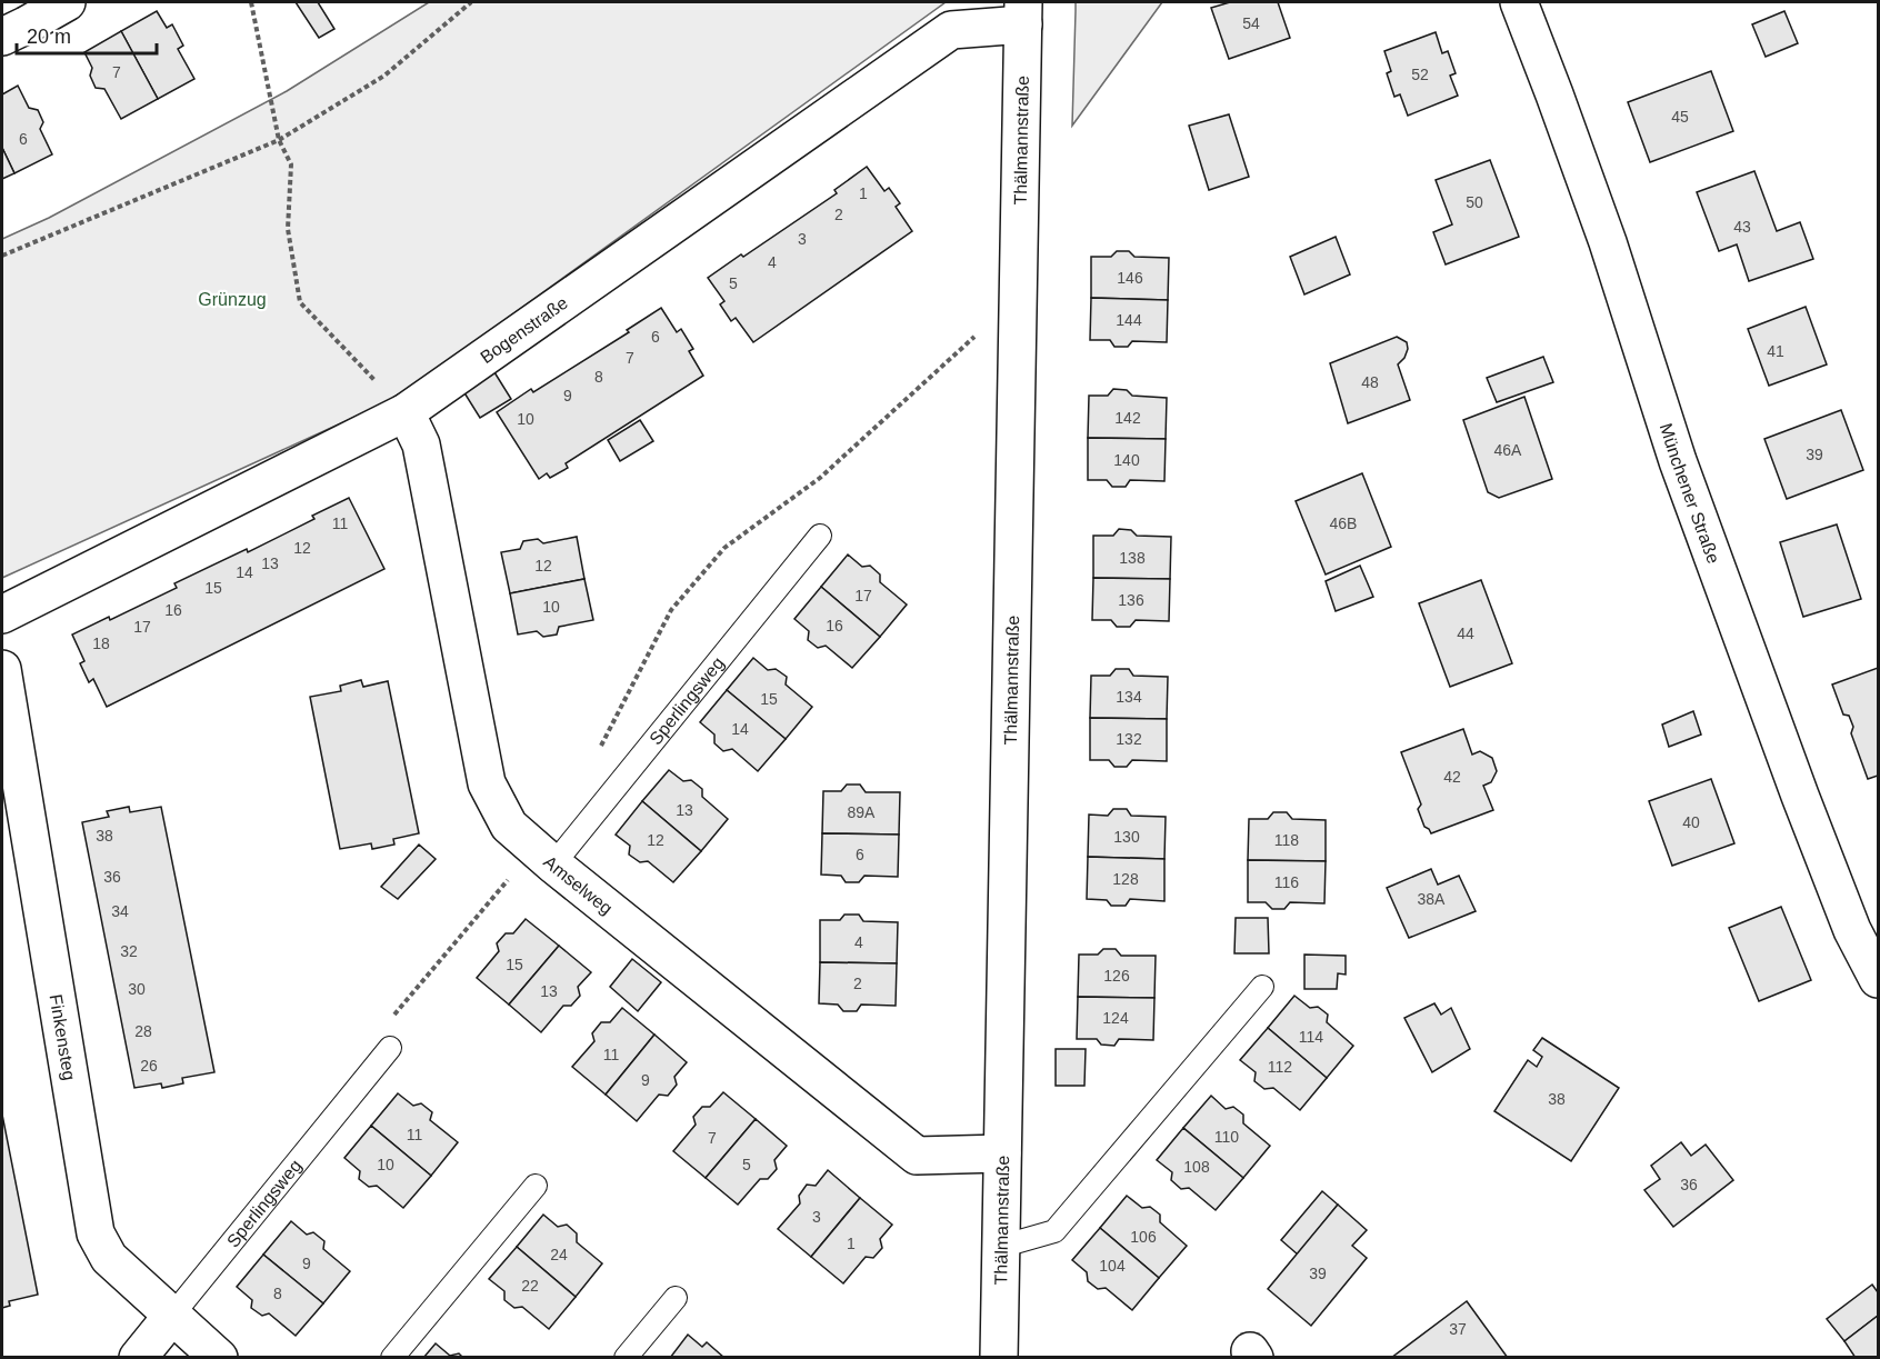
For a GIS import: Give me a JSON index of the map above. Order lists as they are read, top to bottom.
{
  "streets": {
    "street": [
      "Thälmannstraße",
      "Bogenstraße",
      "Münchener Straße",
      "Sperlingsweg",
      "Amselweg",
      "Finkensteg"
    ]
  },
  "crossings": [
    ["Thälmannstraße", "Bogenstraße"],
    ["Thälmannstraße", "Amselweg"],
    ["Bogenstraße", "Amselweg"],
    ["Sperlingsweg", "Amselweg"],
    ["Sperlingsweg", "Finkensteg"]
  ],
  "parks": ["Grünzug"],
  "house_numbers": [
    "54",
    "7",
    "52",
    "45",
    "6",
    "1",
    "50",
    "2",
    "43",
    "3",
    "4",
    "146",
    "5",
    "144",
    "6",
    "41",
    "7",
    "8",
    "48",
    "9",
    "142",
    "10",
    "46A",
    "39",
    "140",
    "11",
    "46B",
    "12",
    "138",
    "13",
    "12",
    "14",
    "15",
    "17",
    "136",
    "10",
    "16",
    "16",
    "17",
    "44",
    "18",
    "134",
    "15",
    "14",
    "132",
    "42",
    "13",
    "89A",
    "40",
    "38",
    "130",
    "12",
    "118",
    "6",
    "36",
    "128",
    "116",
    "38A",
    "34",
    "4",
    "32",
    "15",
    "126",
    "2",
    "30",
    "13",
    "124",
    "28",
    "114",
    "11",
    "26",
    "112",
    "9",
    "38",
    "11",
    "110",
    "7",
    "10",
    "5",
    "108",
    "36",
    "3",
    "106",
    "1",
    "24",
    "9",
    "104",
    "39",
    "22",
    "8",
    "37"
  ],
  "scale_bar": "20 m"
}
